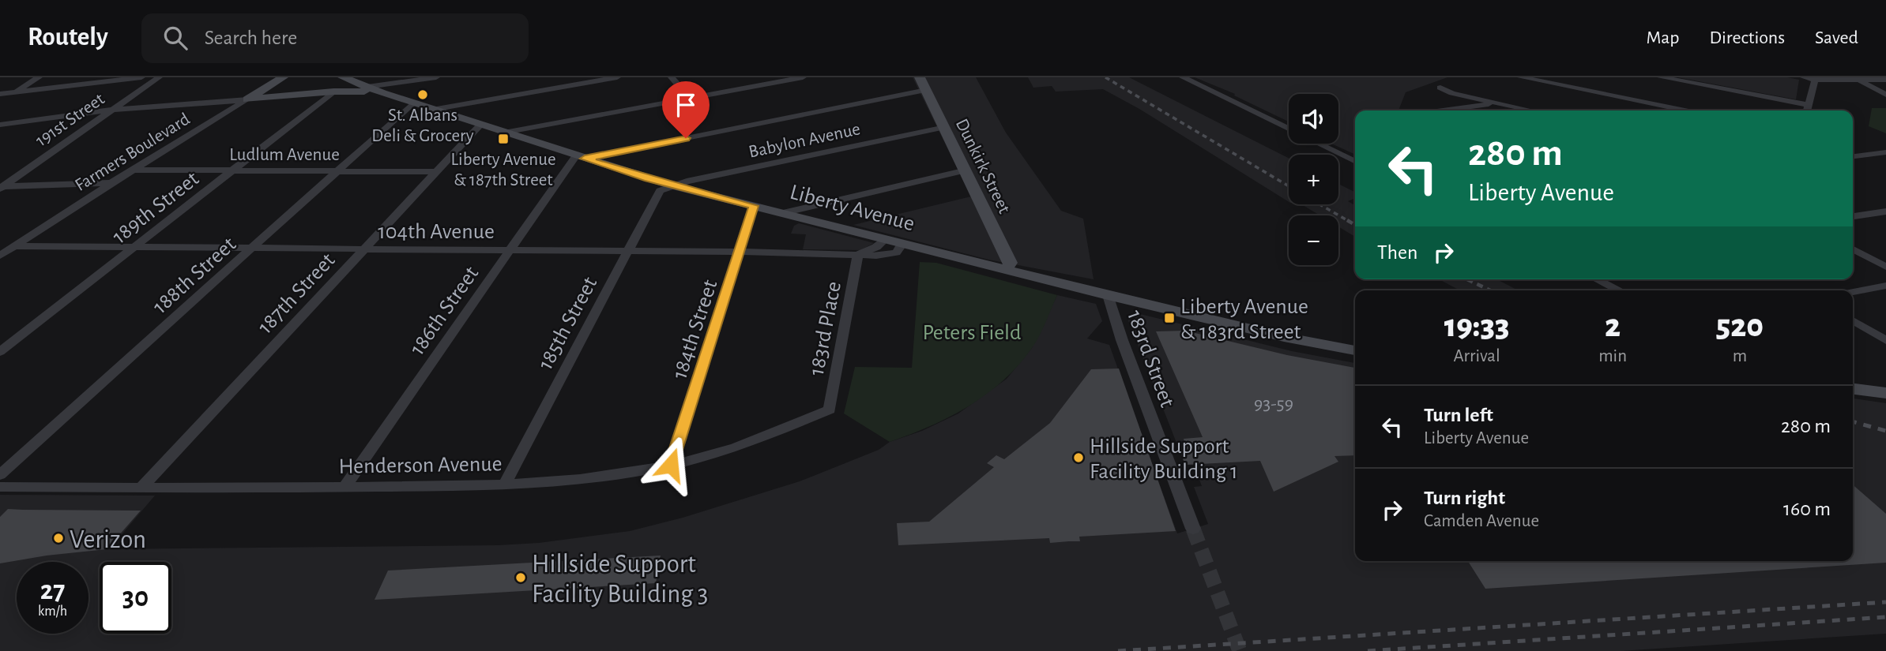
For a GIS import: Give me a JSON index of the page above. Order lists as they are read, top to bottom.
{
  "streets": {
    "main road": ["Farmers Boulevard", "Dunkirk Street", "Liberty Avenue"],
    "street": [
      "191st Street",
      "Babylon Avenue",
      "Ludlum Avenue",
      "189th Street",
      "104th Avenue",
      "188th Street",
      "187th Street",
      "186th Street",
      "185th Street",
      "183rd Place",
      "184th Street",
      "183rd Street",
      "Henderson Avenue"
    ]
  },
  "crossings": [
    ["Babylon Avenue", "Dunkirk Street"],
    ["Babylon Avenue", "Liberty Avenue"],
    ["Babylon Avenue", "185th Street"],
    ["Farmers Boulevard", "Ludlum Avenue"],
    ["Farmers Boulevard", "104th Avenue"],
    ["Ludlum Avenue", "189th Street"],
    ["Ludlum Avenue", "188th Street"],
    ["Ludlum Avenue", "187th Street"],
    ["Dunkirk Street", "Liberty Avenue"],
    ["189th Street", "104th Avenue"],
    ["Liberty Avenue", "104th Avenue"],
    ["Liberty Avenue", "188th Street"],
    ["Liberty Avenue", "187th Street"],
    ["Liberty Avenue", "186th Street"],
    ["Liberty Avenue", "185th Street"],
    ["Liberty Avenue", "184th Street"],
    ["Liberty Avenue", "183rd Street"],
    ["104th Avenue", "188th Street"],
    ["104th Avenue", "187th Street"],
    ["104th Avenue", "186th Street"],
    ["104th Avenue", "185th Street"],
    ["104th Avenue", "183rd Place"],
    ["104th Avenue", "184th Street"],
    ["187th Street", "Henderson Avenue"],
    ["186th Street", "Henderson Avenue"],
    ["185th Street", "Henderson Avenue"],
    ["183rd Place", "Henderson Avenue"],
    ["184th Street", "Henderson Avenue"]
  ],
  "parks": ["Peters Field"],
  "places": {
    "other": [
      "St. Albans Deli & Grocery",
      "Hillside Support Facility Building 1",
      "Verizon",
      "Hillside Support Facility Building 3"
    ],
    "transit": ["Liberty Avenue & 187th Street", "Liberty Avenue & 183rd Street"]
  },
  "house_numbers": ["93-59"],
  "page": {
    "header": "Routely",
    "search": "Search here",
    "nav": ["Map", "Directions", "Saved"],
    "map_buttons": ["+", "−"],
    "turn": ["280 m", "Liberty Avenue"],
    "then": "Then",
    "eta": [
      "19:33",
      "Arrival",
      "2",
      "min",
      "520",
      "m"
    ],
    "list": [
      {
        "name": "Turn left",
        "note": "Liberty Avenue",
        "value": "280 m"
      },
      {
        "name": "Turn right",
        "note": "Camden Avenue",
        "value": "160 m"
      }
    ],
    "speed": "27 km/h",
    "limit": "30"
  }
}
